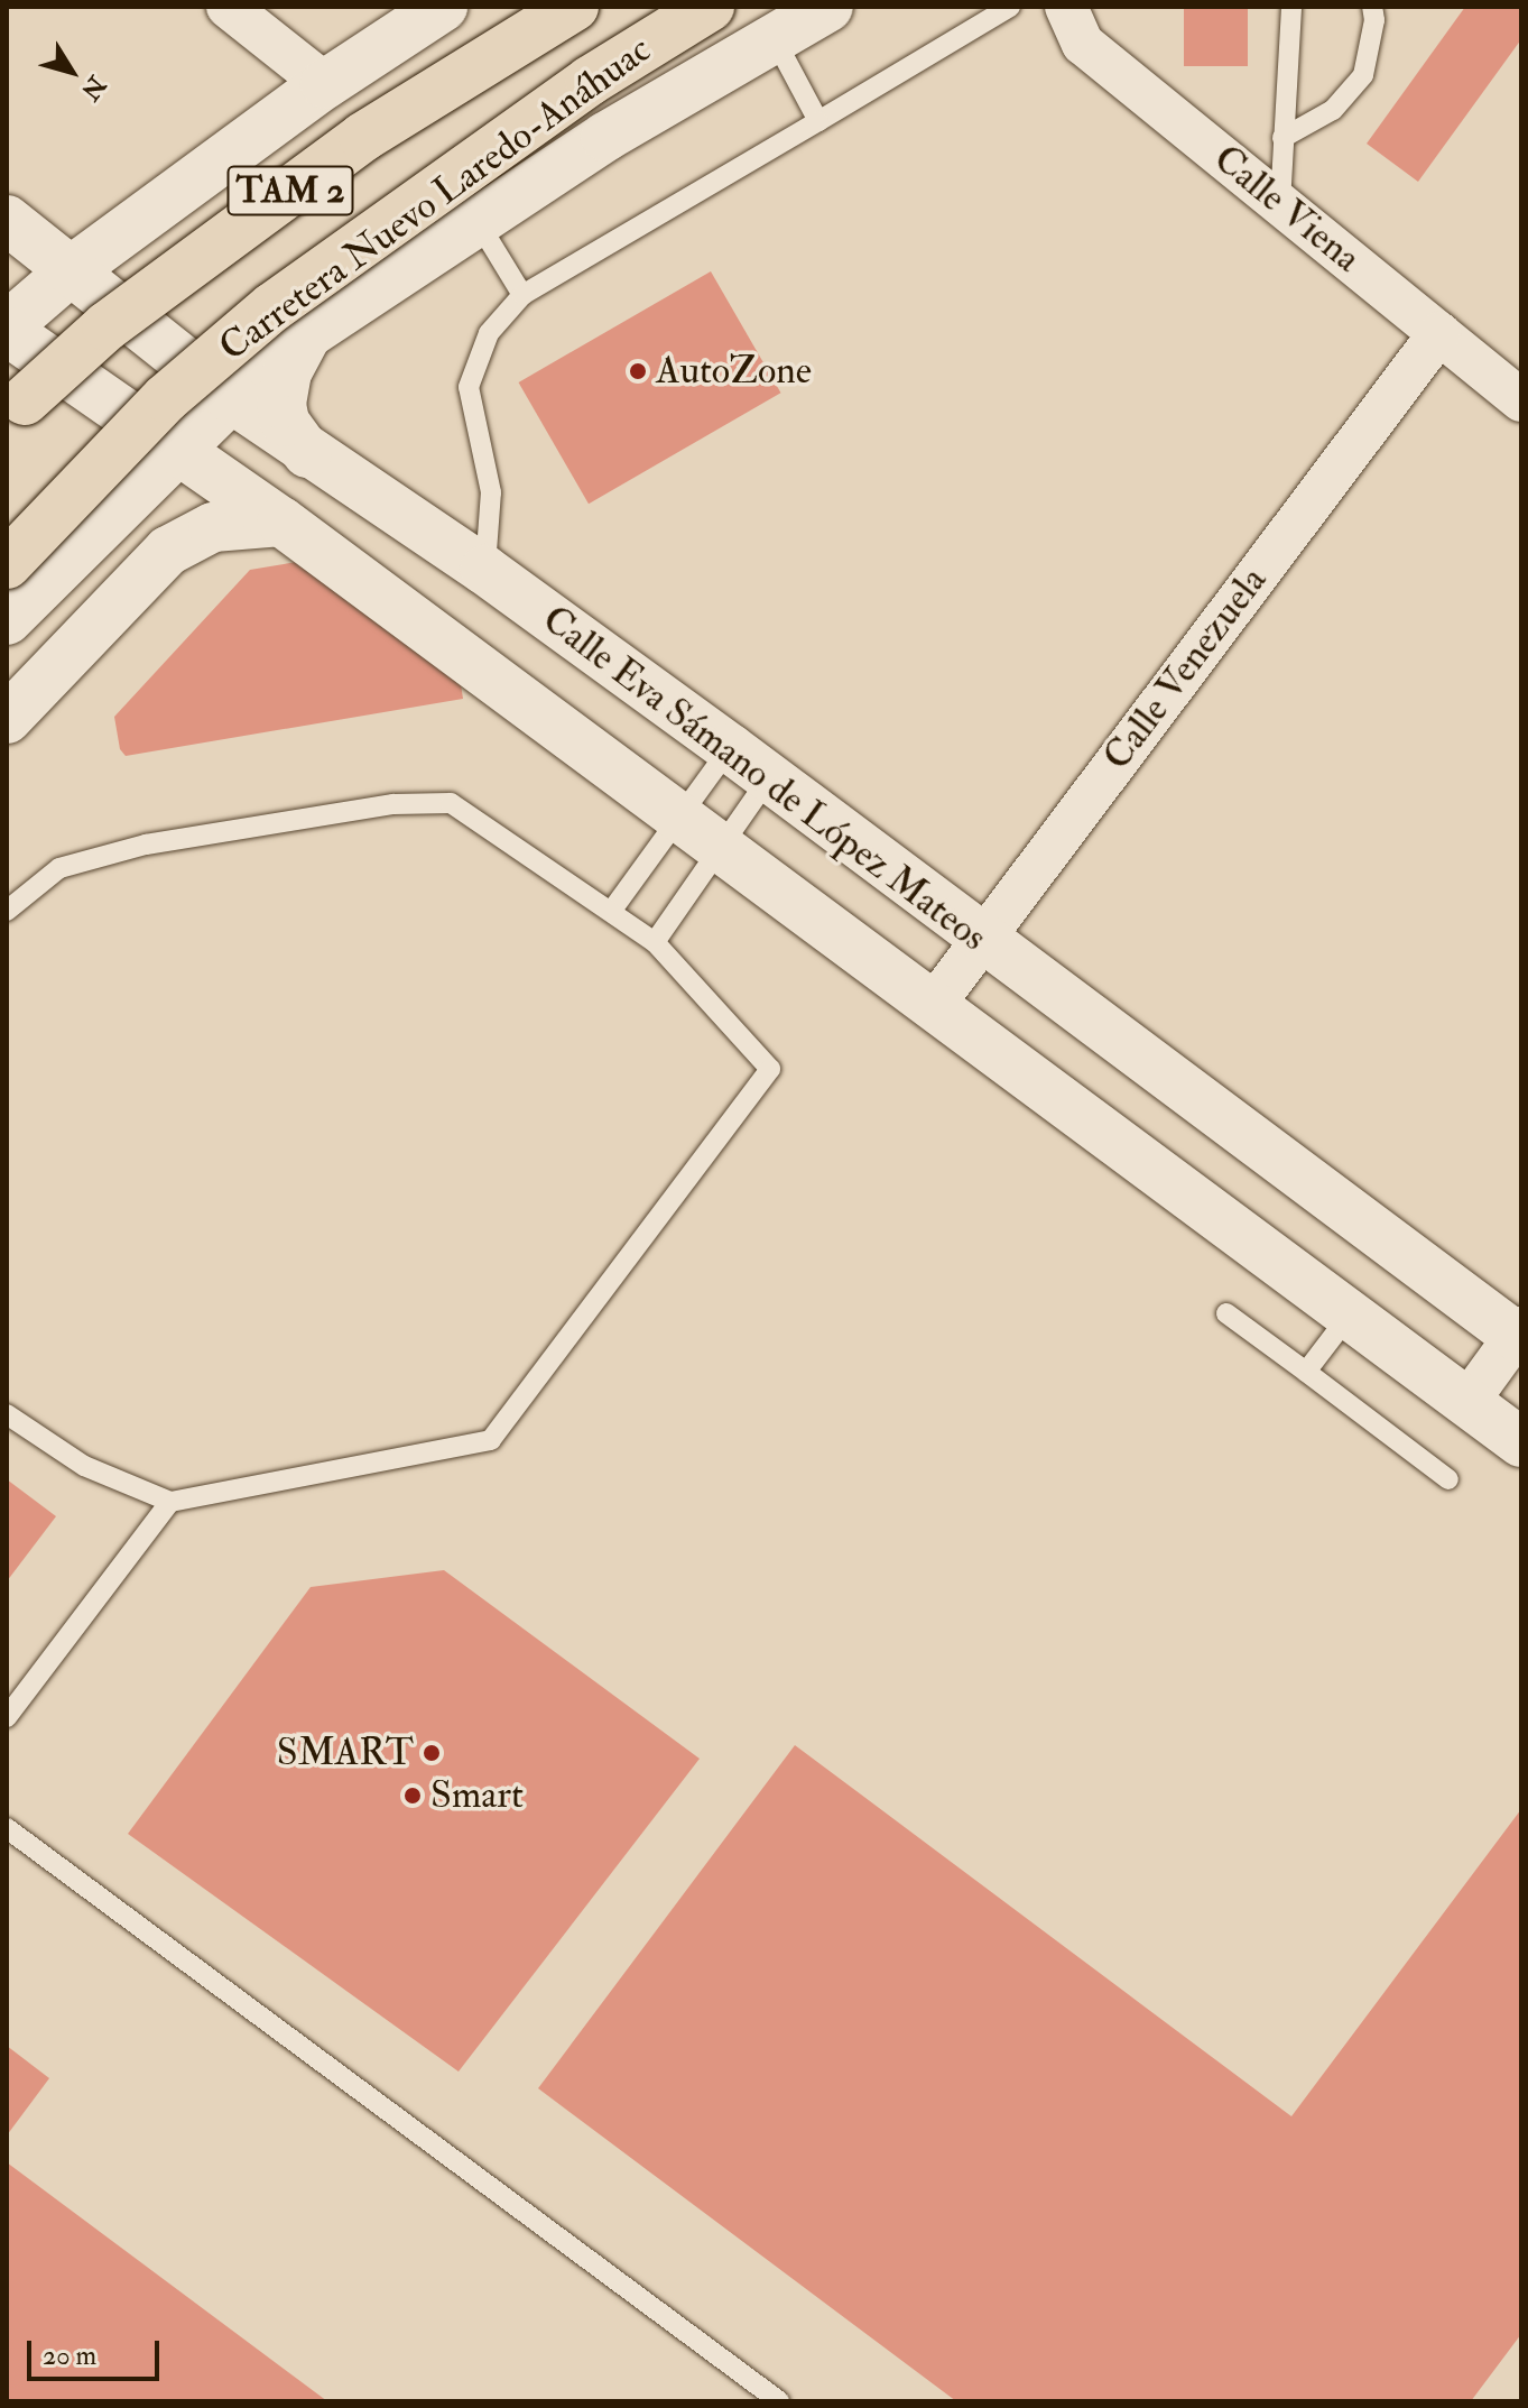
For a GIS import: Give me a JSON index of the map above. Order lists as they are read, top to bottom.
{
  "streets": {
    "main road": ["TAM 2", "Carretera Nuevo Laredo-Anáhuac", "Calle Eva Sámano de López Mateos"],
    "street": ["Calle Viena", "Calle Venezuela"]
  },
  "crossings": [
    ["Calle Viena", "Calle Venezuela"],
    ["Calle Venezuela", "Calle Eva Sámano de López Mateos"]
  ],
  "places": ["AutoZone", "SMART", "Smart"],
  "scale_bar": "20 m",
  "north": "bottom right"
}
